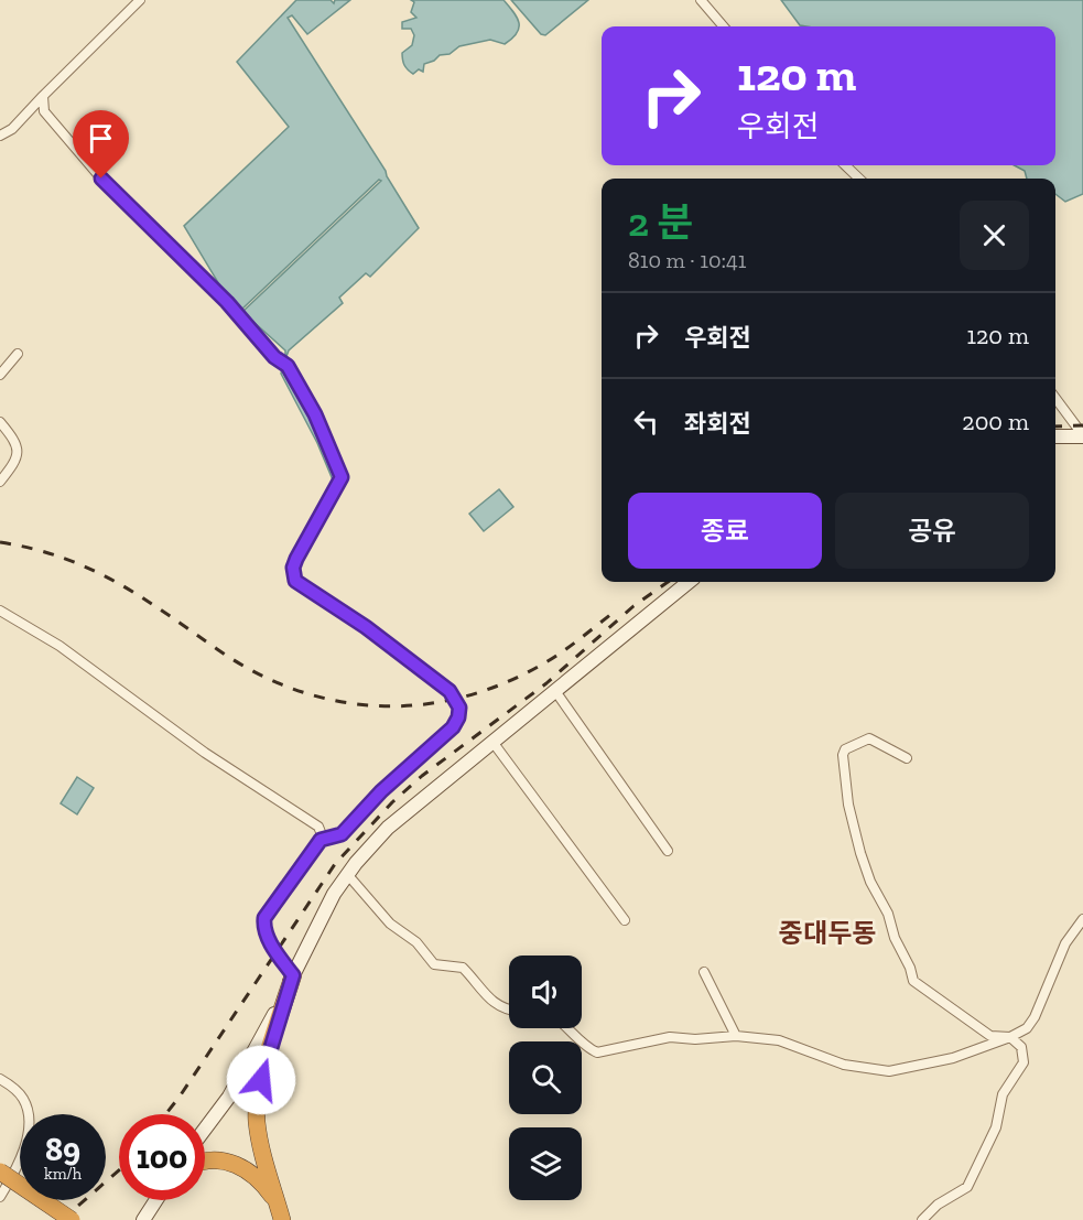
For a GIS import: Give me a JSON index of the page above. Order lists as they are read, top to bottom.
{
  "districts": ["중대두동"],
  "page": {
    "turn": ["120 m", "우회전"],
    "heading": ["2 분", "810 m · 10:41"],
    "list": [
      {
        "name": "우회전",
        "value": "120 m"
      },
      {
        "name": "좌회전",
        "value": "200 m"
      }
    ],
    "buttons": ["종료", "공유"],
    "speed": "89 km/h",
    "limit": "100"
  }
}
